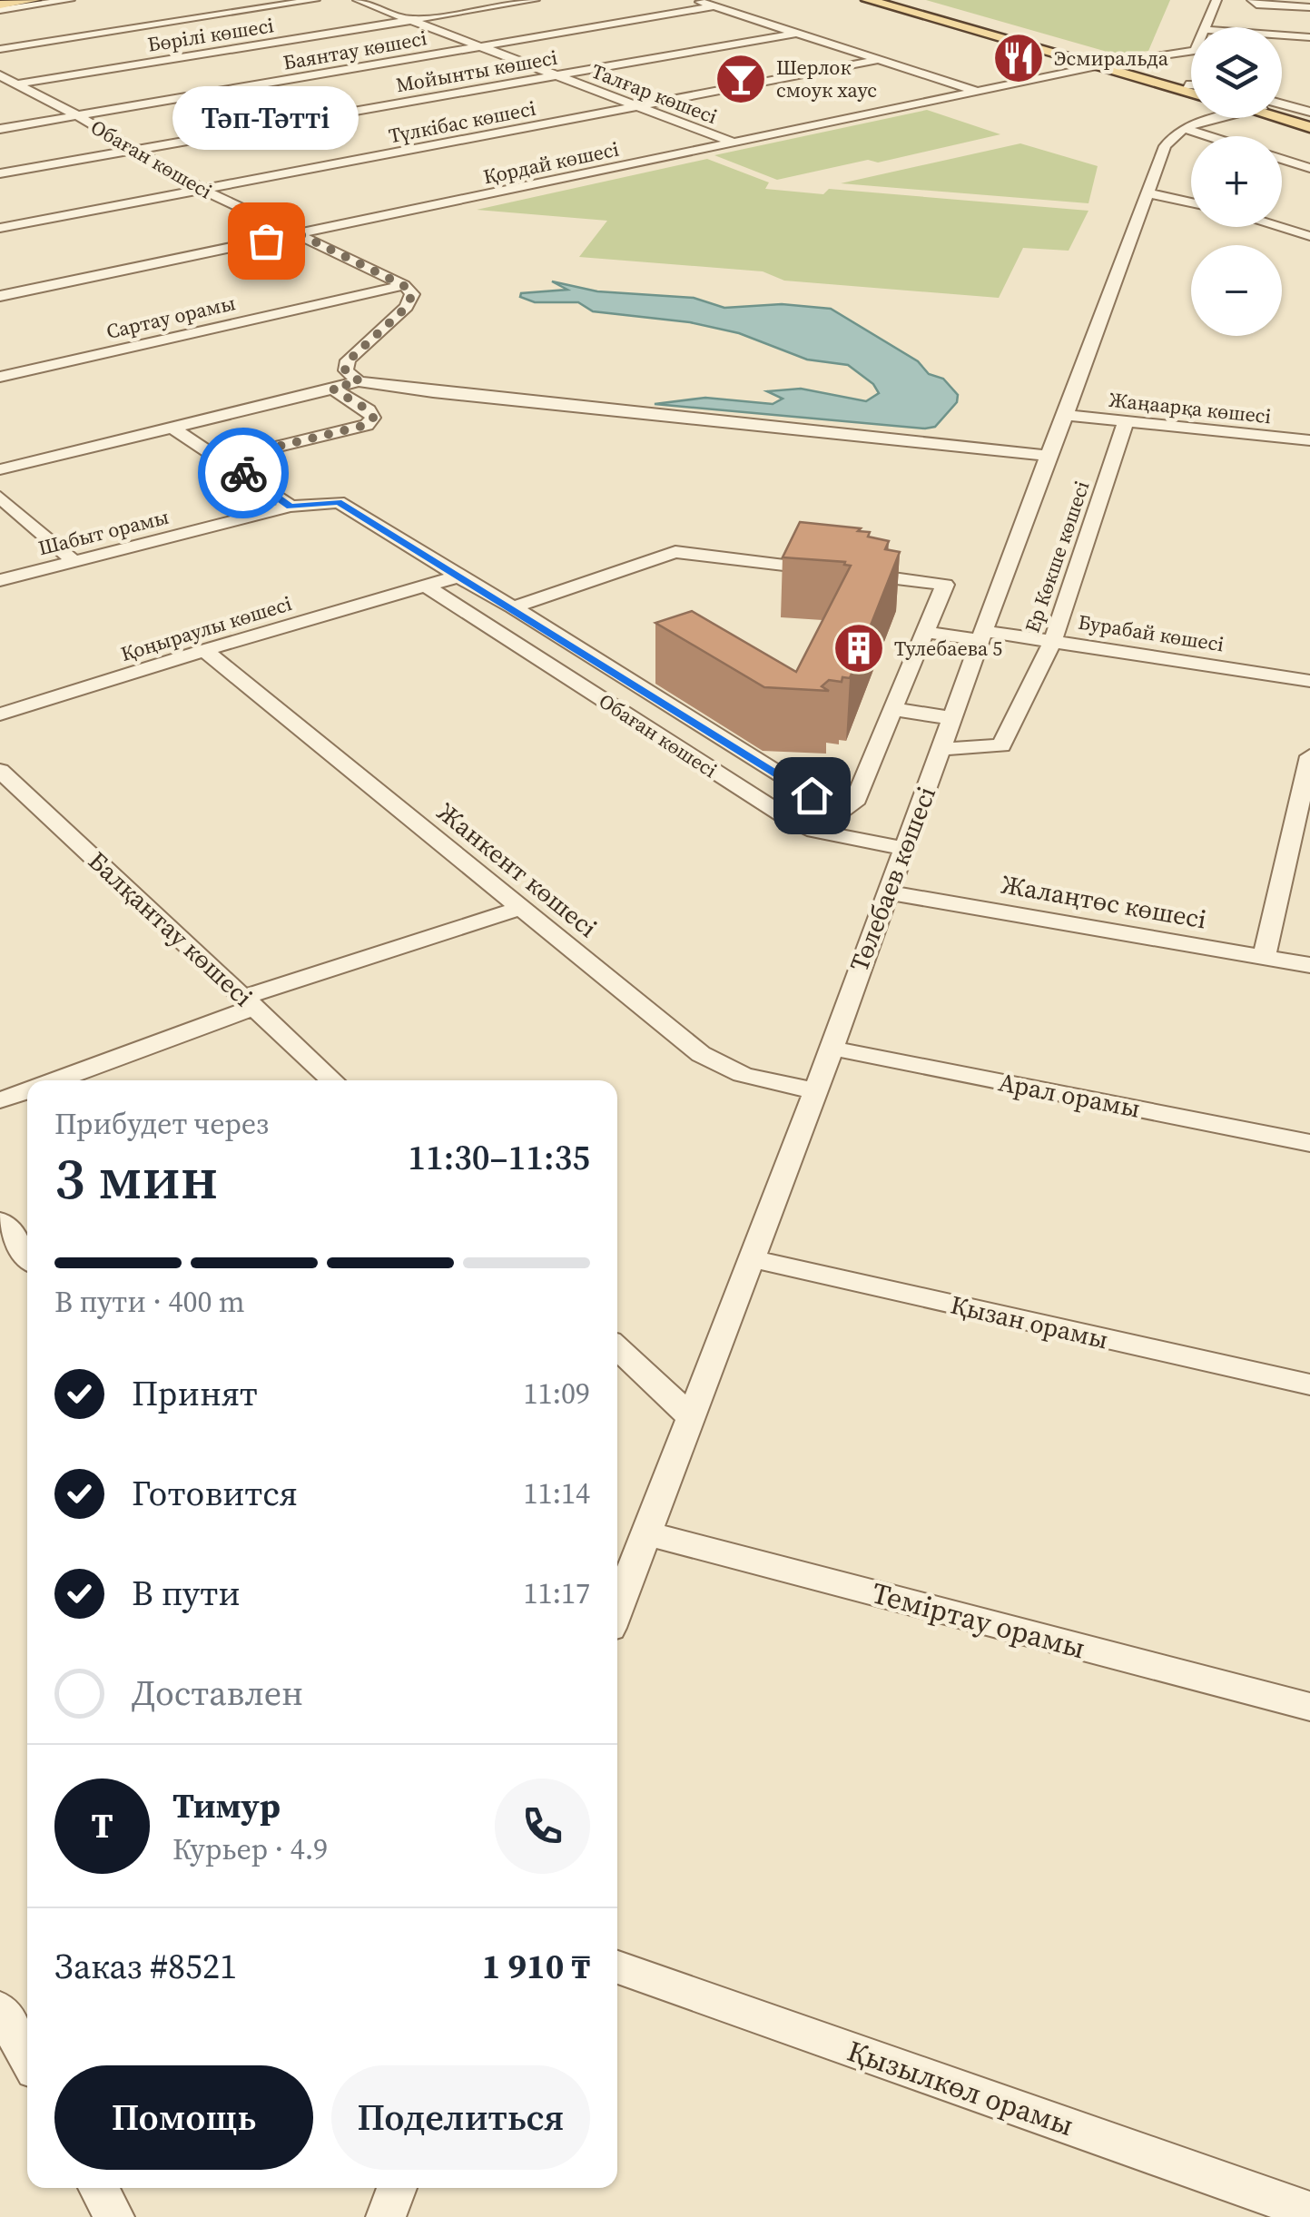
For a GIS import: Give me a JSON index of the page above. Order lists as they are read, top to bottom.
{
  "streets": {
    "street": [
      "Бөрілі көшесі",
      "Баянтау көшесі",
      "Мойынты көшесі",
      "Талғар көшесі",
      "Түлкібас көшесі",
      "Обаған көшесі",
      "Қордай көшесі",
      "Сартау орамы",
      "Жаңаарқа көшесі",
      "Шабыт орамы",
      "Ер Көкше көшесі",
      "Қоңыраулы көшесі",
      "Бурабай көшесі",
      "Жанкент көшесі",
      "Төлебаев көшесі",
      "Жалаңтөс көшесі",
      "Балқантау көшесі",
      "Арал орамы",
      "Қызан орамы",
      "Теміртау орамы",
      "Қызылкөл орамы"
    ]
  },
  "crossings": [
    ["Бөрілі көшесі", "Талғар көшесі"],
    ["Бөрілі көшесі", "Обаған көшесі"],
    ["Баянтау көшесі", "Талғар көшесі"],
    ["Баянтау көшесі", "Обаған көшесі"],
    ["Мойынты көшесі", "Талғар көшесі"],
    ["Мойынты көшесі", "Обаған көшесі"],
    ["Талғар көшесі", "Түлкібас көшесі"],
    ["Талғар көшесі", "Қордай көшесі"],
    ["Түлкібас көшесі", "Обаған көшесі"],
    ["Обаған көшесі", "Қордай көшесі"],
    ["Обаған көшесі", "Сартау орамы"],
    ["Обаған көшесі", "Қоңыраулы көшесі"],
    ["Обаған көшесі", "Төлебаев көшесі"],
    ["Жаңаарқа көшесі", "Ер Көкше көшесі"],
    ["Жаңаарқа көшесі", "Төлебаев көшесі"],
    ["Шабыт орамы", "Қоңыраулы көшесі"],
    ["Ер Көкше көшесі", "Бурабай көшесі"],
    ["Ер Көкше көшесі", "Төлебаев көшесі"],
    ["Қоңыраулы көшесі", "Жанкент көшесі"],
    ["Бурабай көшесі", "Төлебаев көшесі"],
    ["Жанкент көшесі", "Төлебаев көшесі"],
    ["Төлебаев көшесі", "Жалаңтөс көшесі"],
    ["Төлебаев көшесі", "Арал орамы"],
    ["Төлебаев көшесі", "Қызан орамы"],
    ["Төлебаев көшесі", "Теміртау орамы"]
  ],
  "places": {
    "restaurant": ["Эсмиральда"],
    "bar": ["Шерлок смоук хаус"],
    "other": ["Тәп-Тәтті"],
    "building": ["Тулебаева 5"]
  },
  "page": {
    "map_buttons": ["+", "−"],
    "bubble": "Тәп-Тәтті",
    "heading": ["3 мин", "Прибудет через", "11:30–11:35"],
    "panel": [
      "Тимур",
      "Курьер · 4.9",
      "Заказ #8521",
      "1 910 ₸"
    ],
    "bar": "В пути · 400 m",
    "list": [
      ["Принят", "11:09"],
      ["Готовится", "11:14"],
      ["В пути", "11:17"],
      "Доставлен"
    ],
    "round": "Т",
    "buttons": ["Помощь", "Поделиться"]
  }
}
